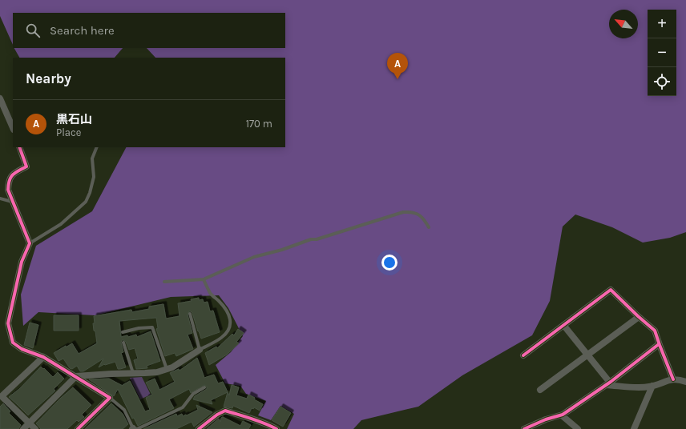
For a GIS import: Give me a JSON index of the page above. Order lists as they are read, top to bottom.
{
  "north": "top left",
  "page": {
    "map_buttons": ["+", "−"],
    "search": "Search here",
    "pins": "A",
    "heading": "Nearby",
    "list": [
      {
        "mark": "A",
        "name": "黒石山",
        "note": "Place",
        "value": "170 m"
      }
    ]
  }
}
